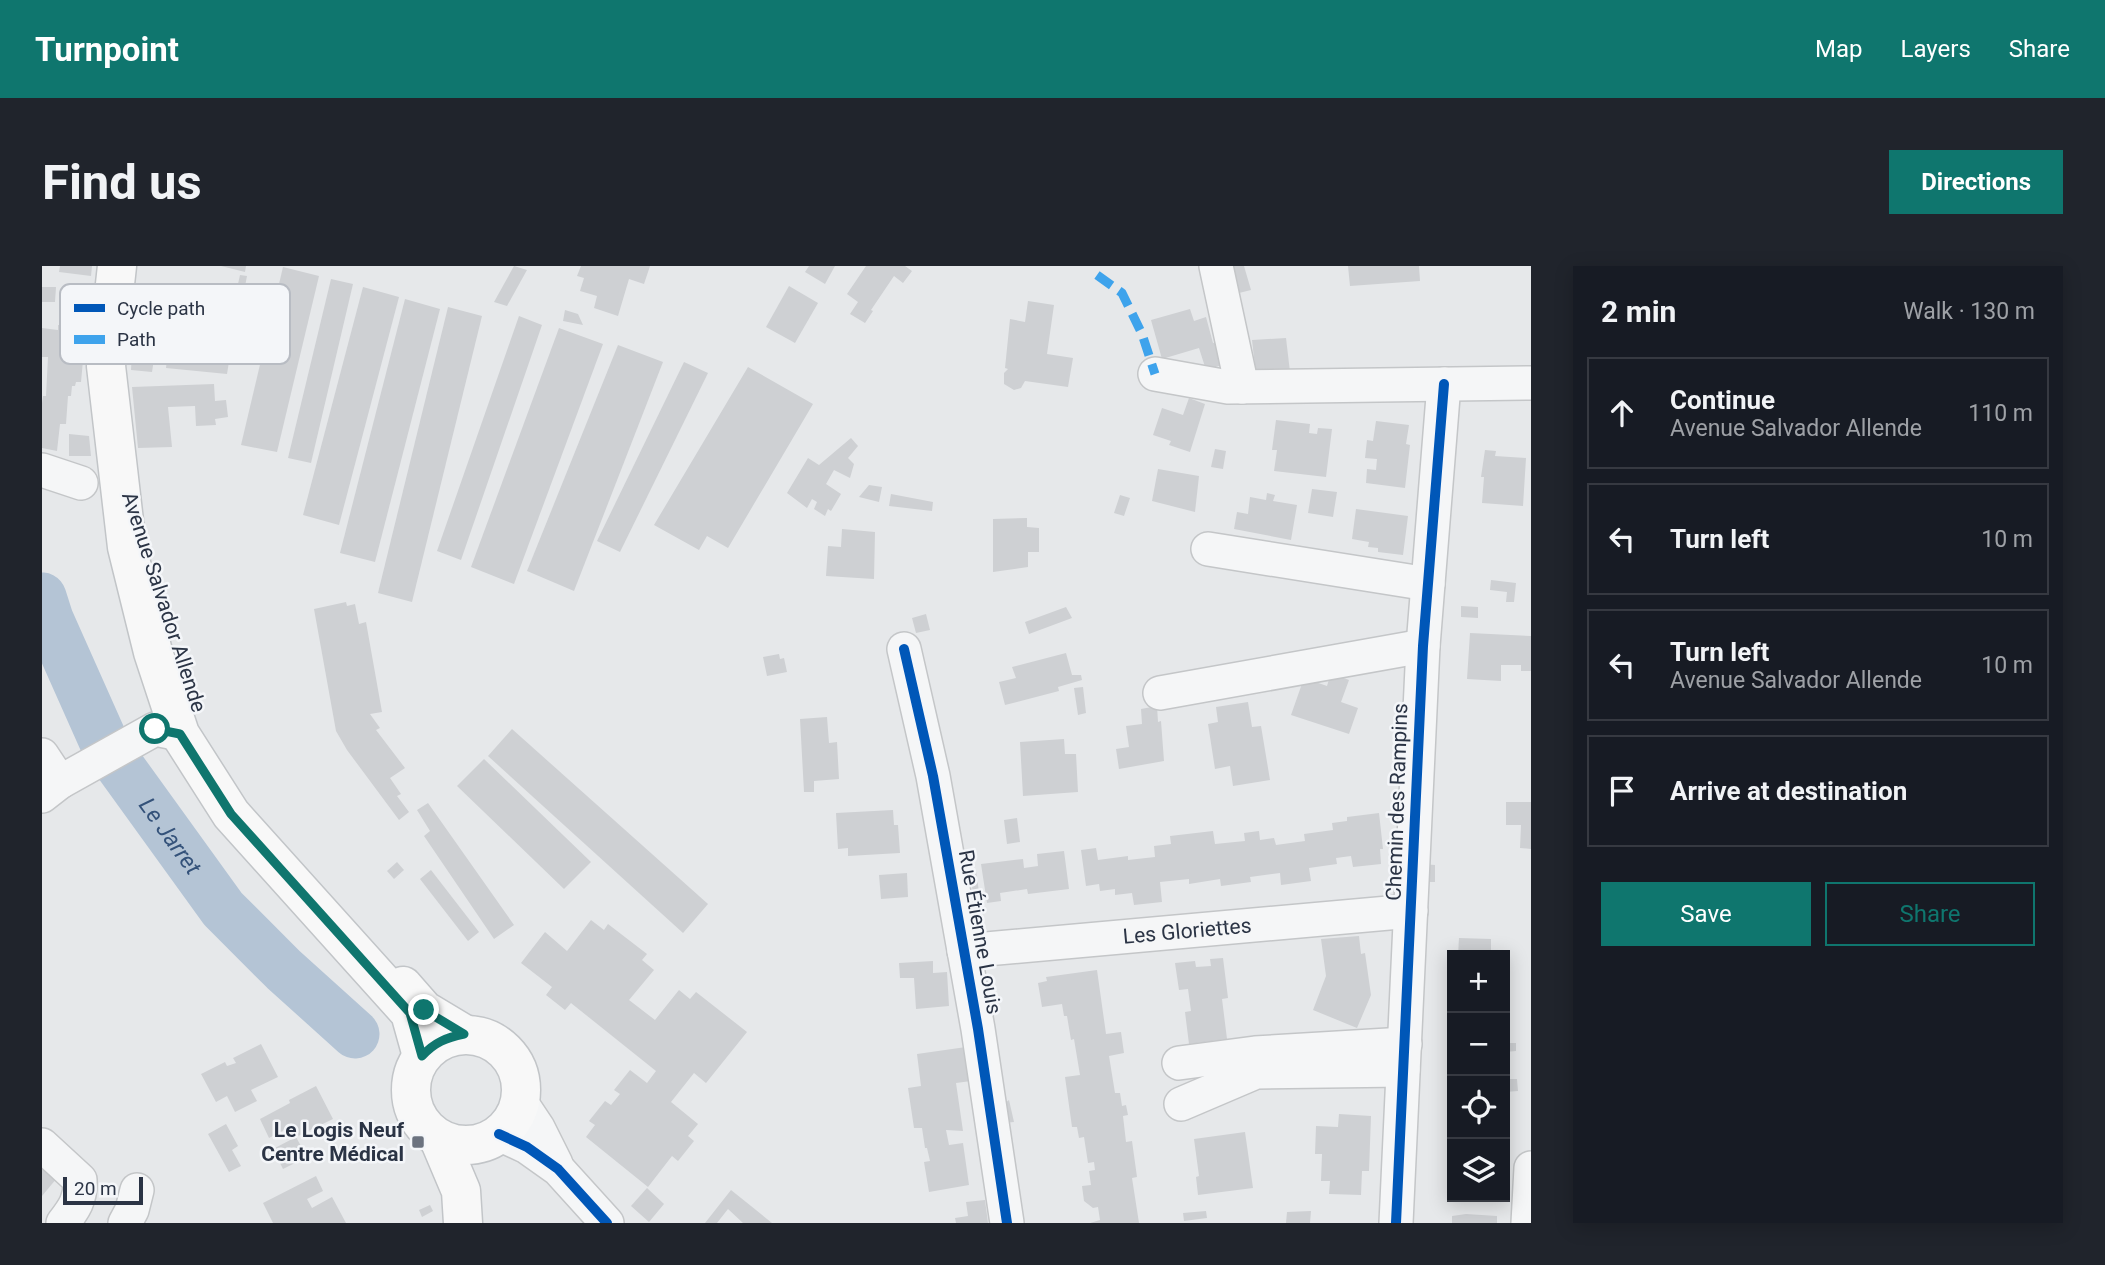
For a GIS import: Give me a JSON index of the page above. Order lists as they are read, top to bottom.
{
  "streets": {
    "main road": ["Avenue Salvador Allende"],
    "street": ["Chemin des Rampins", "Les Gloriettes", "Rue Étienne Louis"]
  },
  "crossings": [
    ["Chemin des Rampins", "Les Gloriettes"],
    ["Les Gloriettes", "Rue Étienne Louis"]
  ],
  "water": ["Le Jarret"],
  "places": {
    "transit": ["Le Logis Neuf Centre Médical"]
  },
  "legend": ["Cycle path", "Path"],
  "scale_bar": "20 m",
  "page": {
    "header": "Turnpoint",
    "nav": ["Map", "Layers", "Share"],
    "buttons": [
      "Directions",
      ["Save", "Share"]
    ],
    "title": "Find us",
    "heading": ["2 min", "Walk · 130 m"],
    "list": [
      ["Continue", "Avenue Salvador Allende", "110 m"],
      ["Turn left", "10 m"],
      ["Turn left", "Avenue Salvador Allende", "10 m"],
      "Arrive at destination"
    ],
    "map_buttons": ["+", "−"],
    "scale": "20 m"
  }
}
